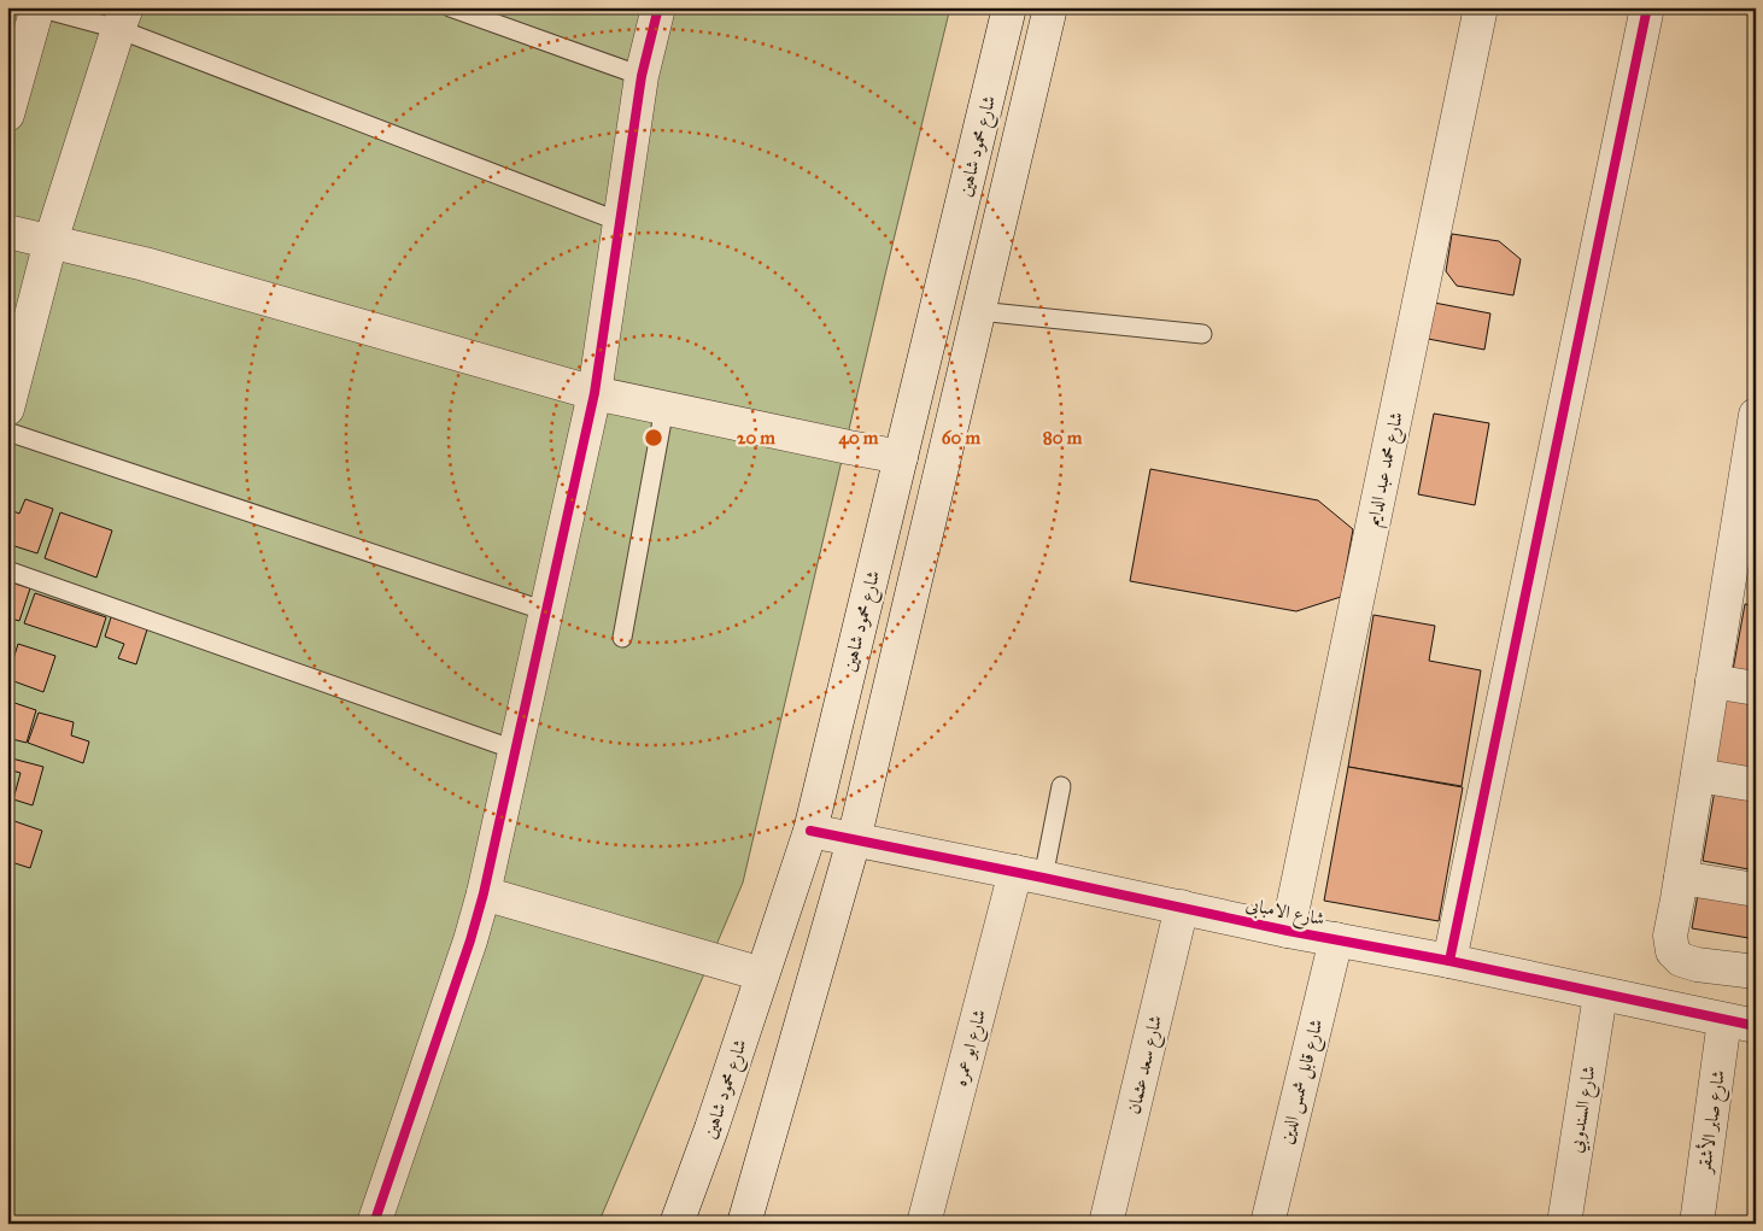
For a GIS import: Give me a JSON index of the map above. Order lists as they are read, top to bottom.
{
  "streets": {
    "street": [
      "شارع محمود شاهين",
      "شارع محمد عبد الدايم",
      "شارع الامبابى",
      "شارع ابو عمره",
      "شارع سعد عثمان",
      "شارع قابل شمس الدين",
      "شارع السندوبي",
      "شارع صابر الأشقر"
    ]
  },
  "crossings": [
    ["شارع محمود شاهين", "شارع الامبابى"],
    ["شارع محمد عبد الدايم", "شارع الامبابى"],
    ["شارع الامبابى", "شارع ابو عمره"],
    ["شارع الامبابى", "شارع سعد عثمان"],
    ["شارع الامبابى", "شارع قابل شمس الدين"],
    ["شارع الامبابى", "شارع السندوبي"],
    ["شارع الامبابى", "شارع صابر الأشقر"]
  ],
  "rings": [
    "20 m",
    "40 m",
    "60 m",
    "80 m"
  ]
}
